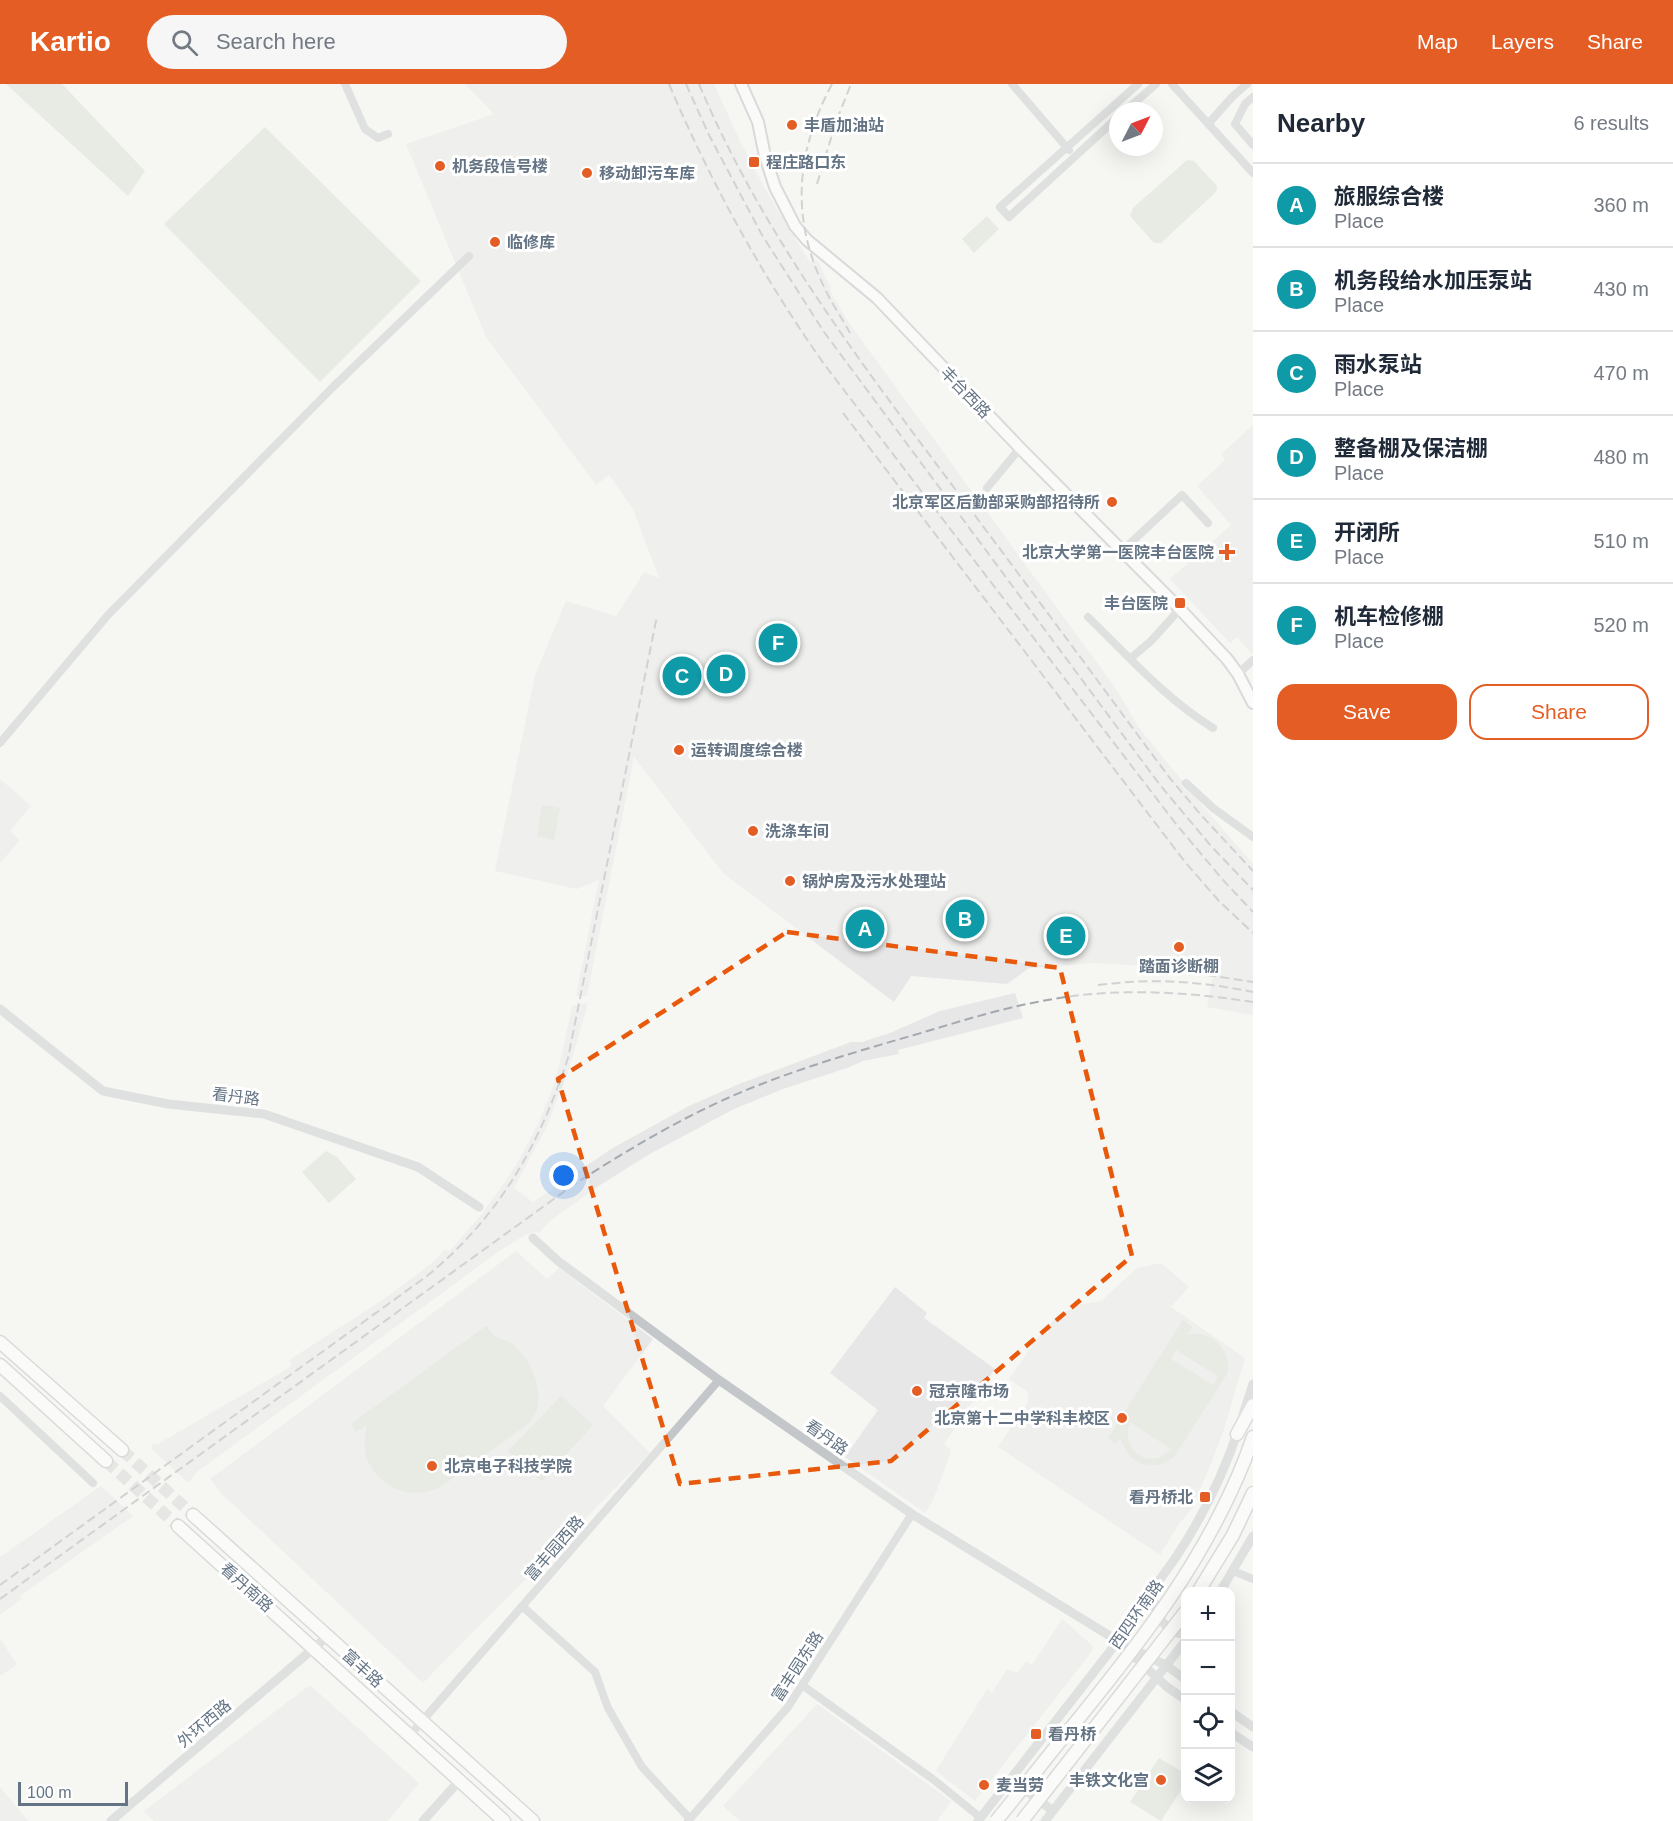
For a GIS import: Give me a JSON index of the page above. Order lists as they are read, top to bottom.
{
  "streets": {
    "main road": [
      "丰台西路",
      "看丹南路",
      "西四环南路",
      "富丰路"
    ],
    "street": [
      "看丹路",
      "富丰园西路",
      "富丰园东路",
      "外环西路"
    ]
  },
  "crossings": [
    ["看丹路", "富丰园西路"],
    ["看丹路", "西四环南路"],
    ["看丹路", "富丰园东路"],
    ["富丰园西路", "富丰路"],
    ["看丹南路", "富丰路"],
    ["看丹南路", "外环西路"],
    ["富丰路", "外环西路"]
  ],
  "places": {
    "other": [
      "丰盾加油站",
      "机务段信号楼",
      "移动卸污车库",
      "临修库",
      "北京军区后勤部采购部招待所",
      "运转调度综合楼",
      "洗涤车间",
      "锅炉房及污水处理站",
      "踏面诊断棚",
      "冠京隆市场",
      "北京第十二中学科丰校区",
      "北京电子科技学院",
      "丰铁文化宫",
      "麦当劳"
    ],
    "transit": [
      "程庄路口东",
      "丰台医院",
      "看丹桥北",
      "看丹桥"
    ],
    "health": ["北京大学第一医院丰台医院"]
  },
  "scale_bar": "100 m",
  "north": "top right",
  "page": {
    "header": "Kartio",
    "search": "Search here",
    "nav": ["Map", "Layers", "Share"],
    "heading": ["Nearby", "6 results"],
    "list": [
      {
        "mark": "A",
        "name": "旅服综合楼",
        "note": "Place",
        "value": "360 m"
      },
      {
        "mark": "B",
        "name": "机务段给水加压泵站",
        "note": "Place",
        "value": "430 m"
      },
      {
        "mark": "C",
        "name": "雨水泵站",
        "note": "Place",
        "value": "470 m"
      },
      {
        "mark": "D",
        "name": "整备棚及保洁棚",
        "note": "Place",
        "value": "480 m"
      },
      {
        "mark": "E",
        "name": "开闭所",
        "note": "Place",
        "value": "510 m"
      },
      {
        "mark": "F",
        "name": "机车检修棚",
        "note": "Place",
        "value": "520 m"
      }
    ],
    "pins": [
      "F",
      "D",
      "C",
      "B",
      "A",
      "E"
    ],
    "buttons": ["Save", "Share"],
    "map_buttons": ["+", "−"],
    "scale": "100 m"
  }
}
